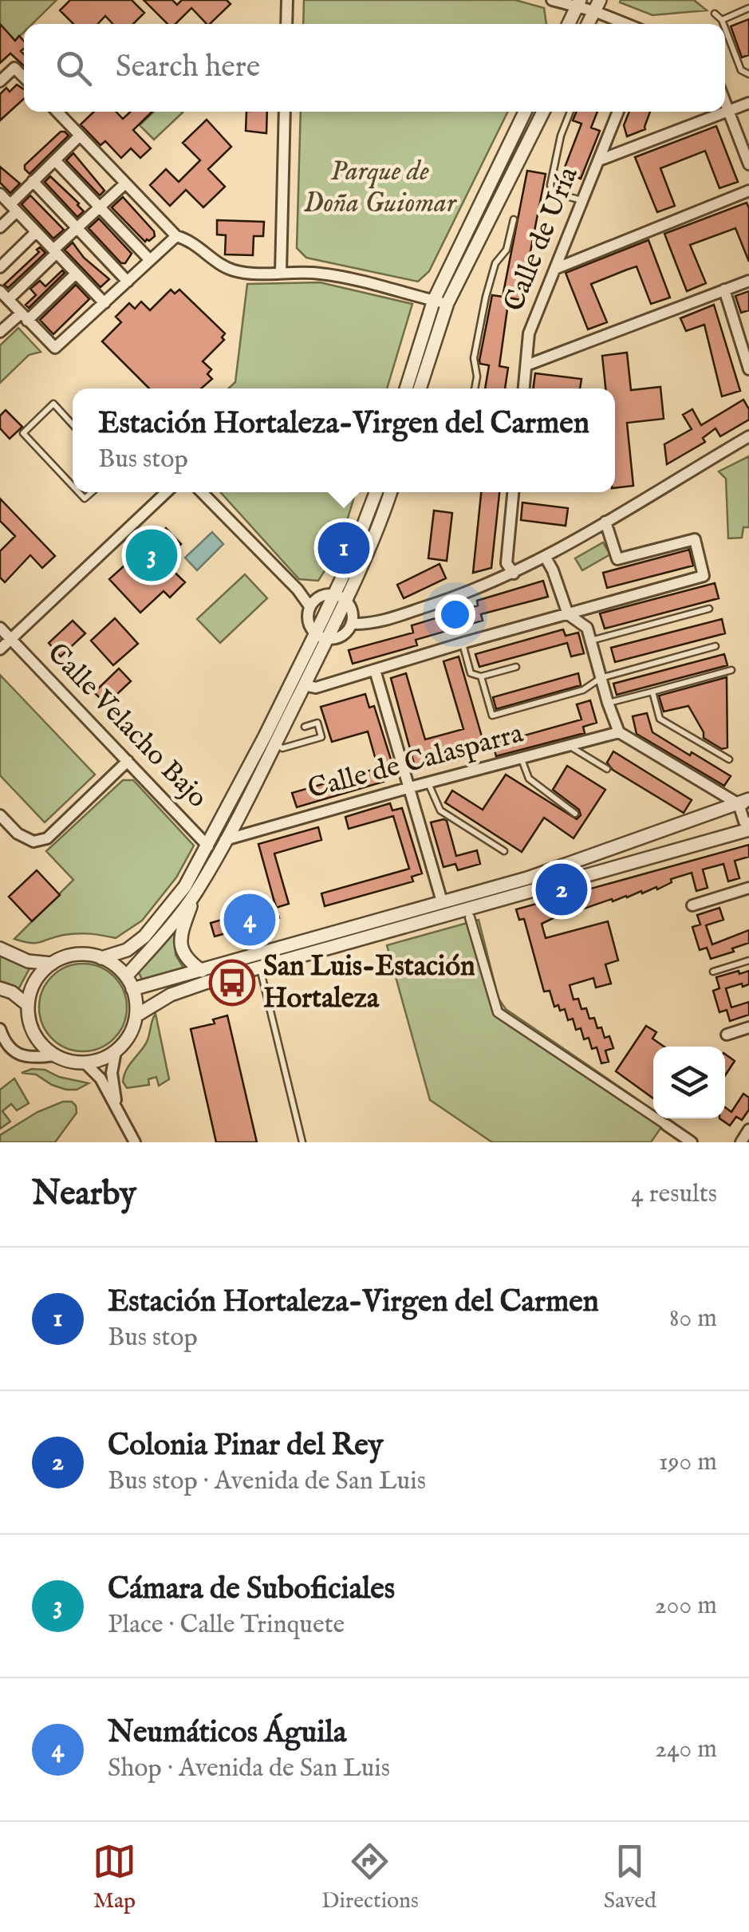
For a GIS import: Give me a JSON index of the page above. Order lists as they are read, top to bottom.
{
  "streets": {
    "street": ["Calle de Uría", "Calle Velacho Bajo", "Calle de Calasparra"]
  },
  "parks": ["Parque de Doña Guiomar"],
  "places": {
    "bus stop": ["San Luis-Estación Hortaleza"]
  },
  "page": {
    "search": "Search here",
    "popup": ["Estación Hortaleza-Virgen del Carmen", "Bus stop"],
    "pins": [
      "1",
      "3",
      "2",
      "4"
    ],
    "heading": ["Nearby", "4 results"],
    "list": [
      {
        "mark": "1",
        "name": "Estación Hortaleza-Virgen del Carmen",
        "note": "Bus stop",
        "value": "80 m"
      },
      {
        "mark": "2",
        "name": "Colonia Pinar del Rey",
        "note": "Bus stop · Avenida de San Luis",
        "value": "190 m"
      },
      {
        "mark": "3",
        "name": "Cámara de Suboficiales",
        "note": "Place · Calle Trinquete",
        "value": "200 m"
      },
      {
        "mark": "4",
        "name": "Neumáticos Águila",
        "note": "Shop · Avenida de San Luis",
        "value": "240 m"
      }
    ],
    "nav": ["Map", "Directions", "Saved"]
  }
}
